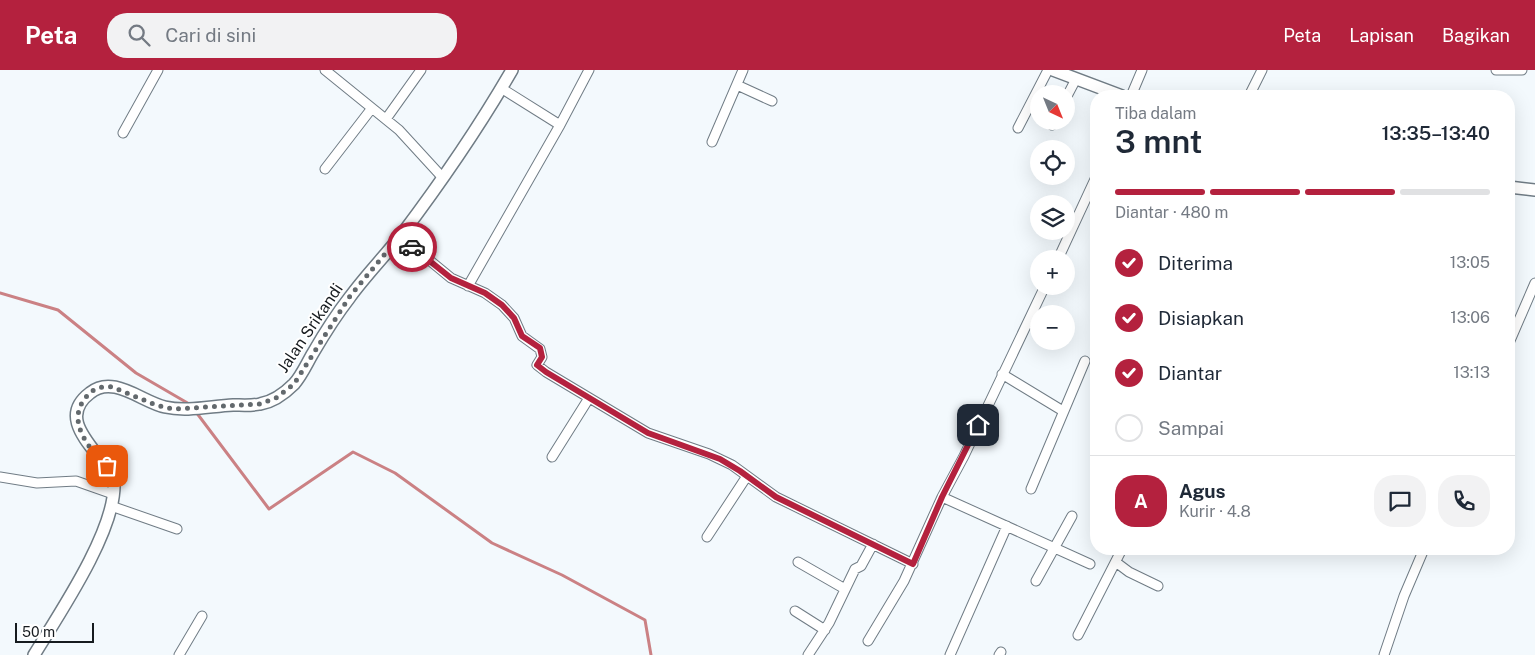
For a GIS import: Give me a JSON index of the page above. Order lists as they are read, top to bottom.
{
  "streets": {
    "street": ["Jalan Srikandi"]
  },
  "scale_bar": "50 m",
  "north": "bottom right",
  "page": {
    "header": "Peta",
    "search": "Cari di sini",
    "nav": ["Peta", "Lapisan", "Bagikan"],
    "map_buttons": ["+", "−"],
    "heading": ["3 mnt", "Tiba dalam", "13:35–13:40"],
    "panel": ["Agus", "Kurir · 4.8"],
    "bar": "Diantar · 480 m",
    "list": [
      ["Diterima", "13:05"],
      ["Disiapkan", "13:06"],
      ["Diantar", "13:13"],
      "Sampai"
    ],
    "round": "A",
    "scale": "50 m"
  }
}
